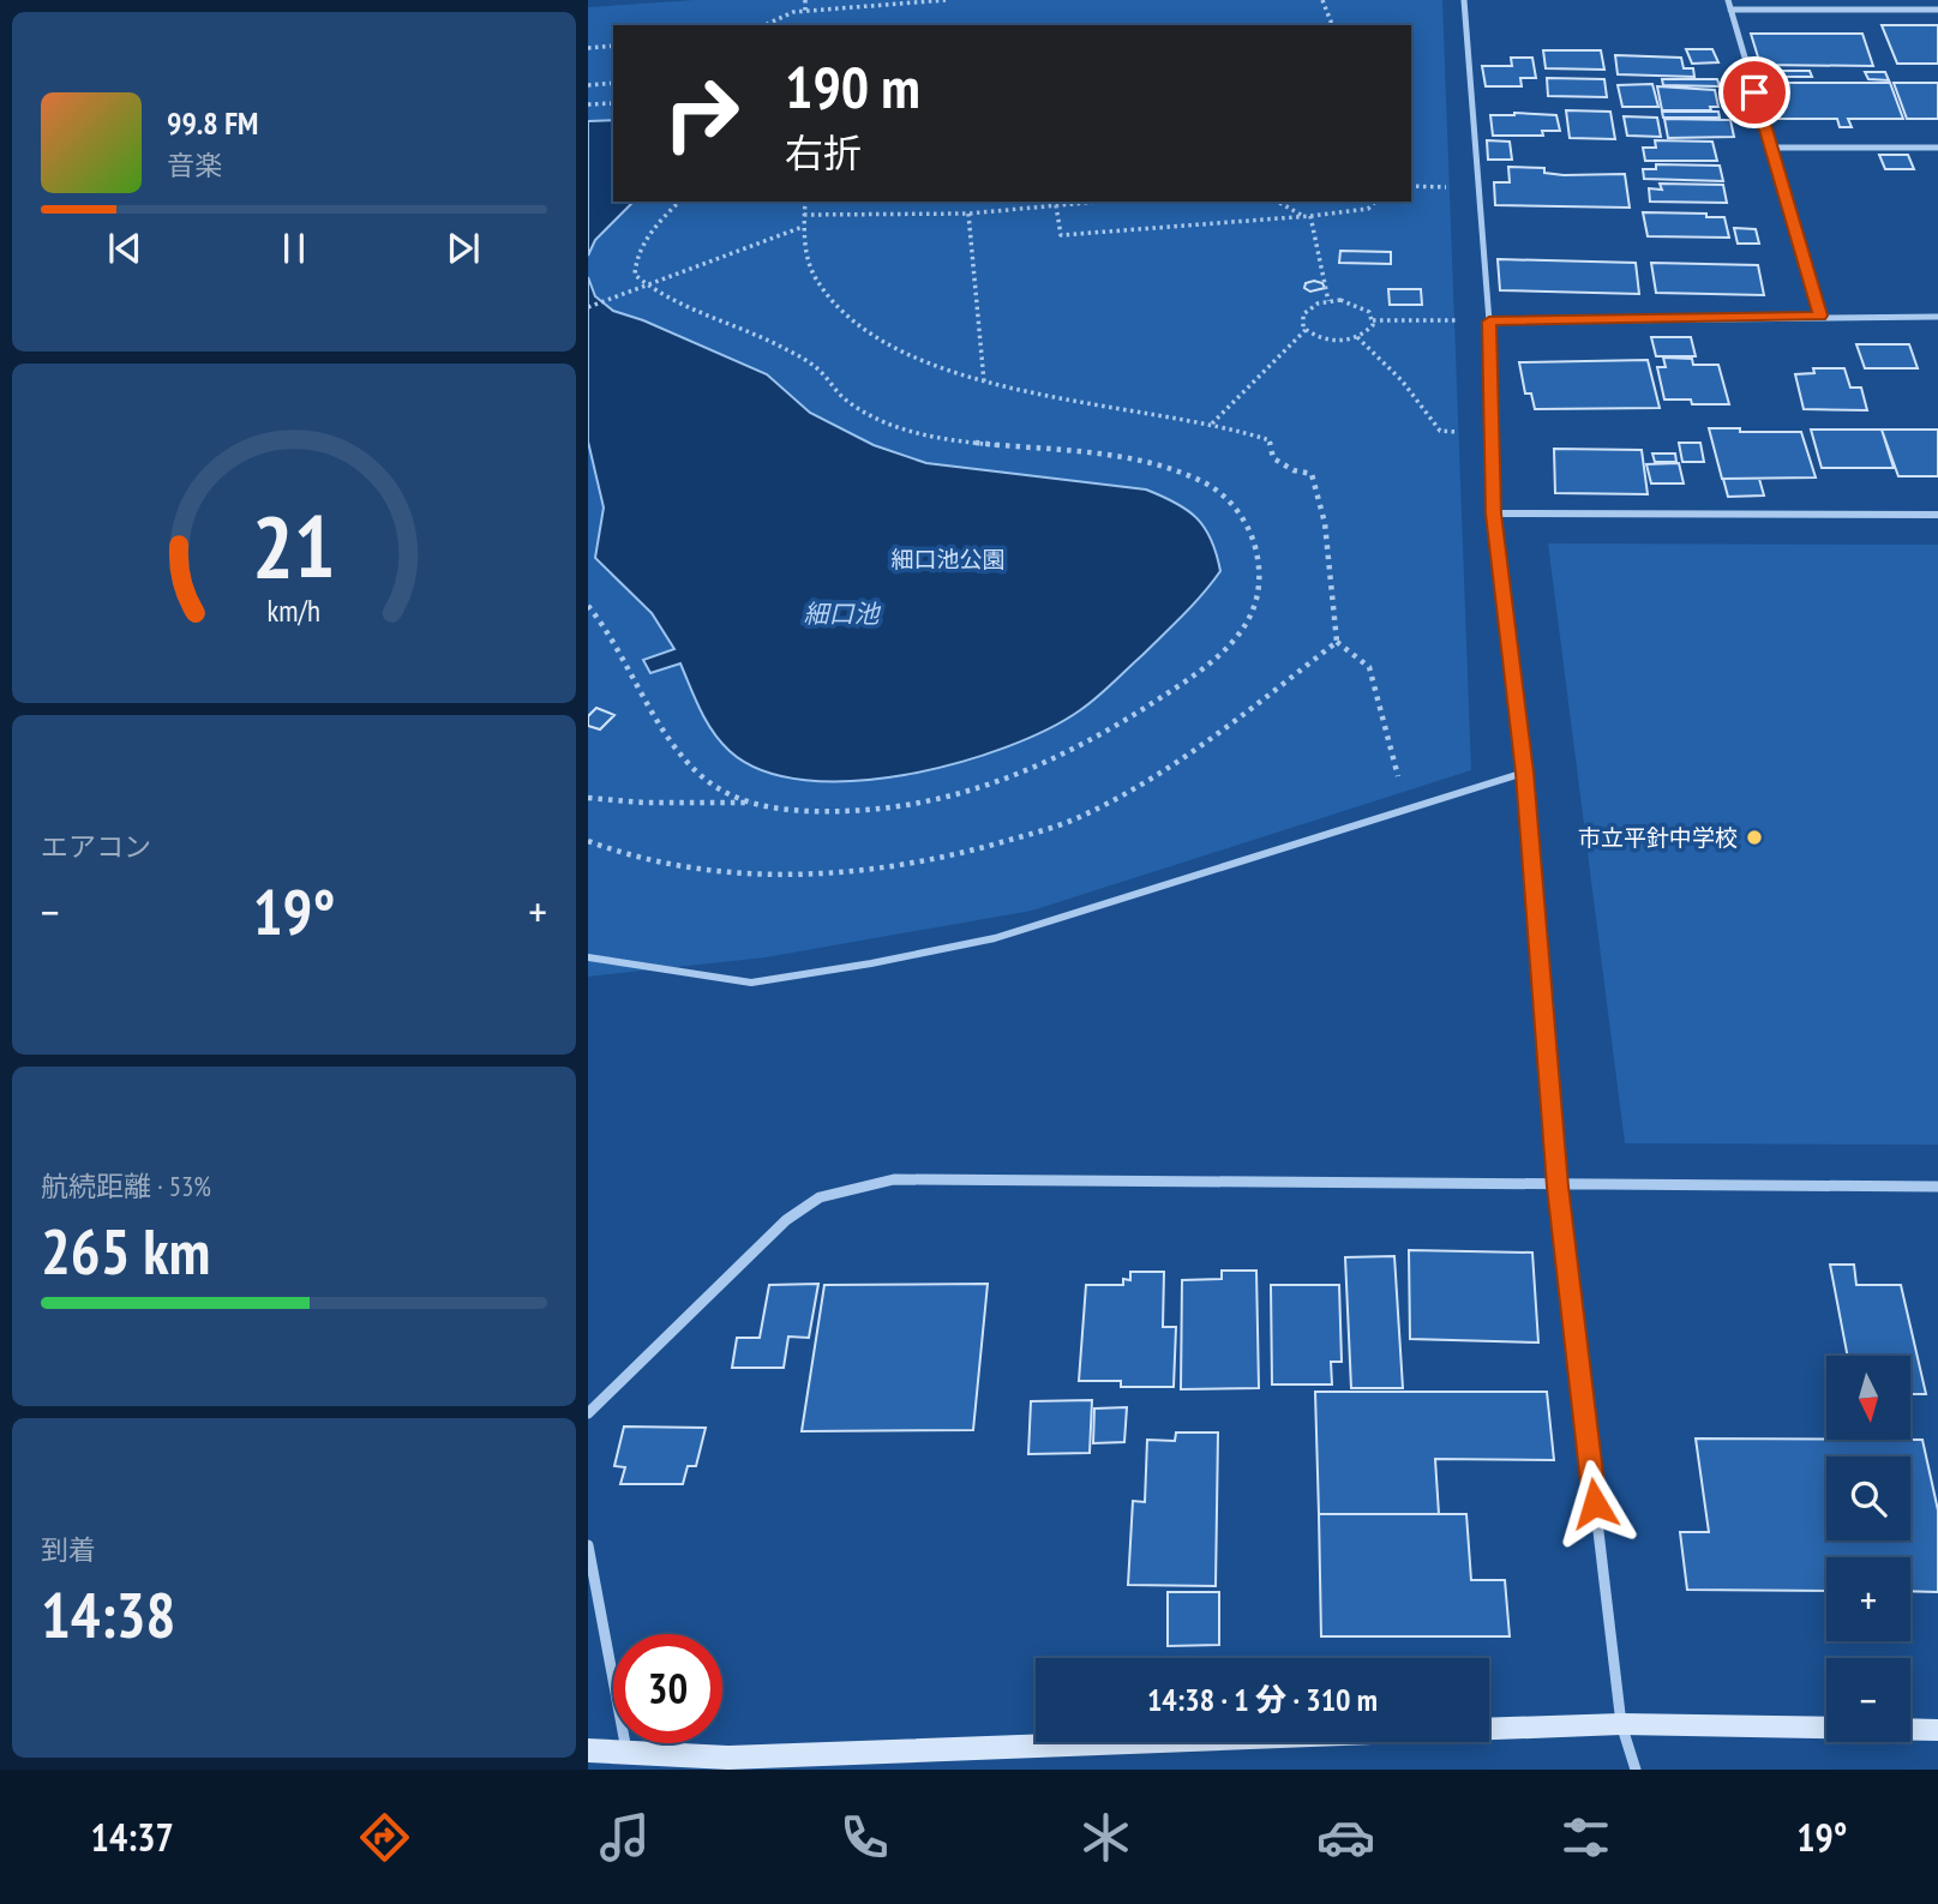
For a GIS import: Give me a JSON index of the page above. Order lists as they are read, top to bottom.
{
  "water": ["細口池"],
  "parks": ["細口池公園"],
  "places": ["市立平針中学校"],
  "north": "bottom",
  "page": {
    "turn": ["190 m", "右折"],
    "song": ["99.8 FM", "音楽"],
    "tile": [
      "エアコン",
      ["航続距離 · 53%", "265 km"],
      ["到着", "14:38"]
    ],
    "heat": ["−", "19°", "+"],
    "map_buttons": ["+", "−"],
    "limit": "30",
    "trip": "14:38 · 1 分 · 310 m",
    "tabs": ["14:37", "19°"],
    "gauge": ["21", "km/h"]
  }
}
